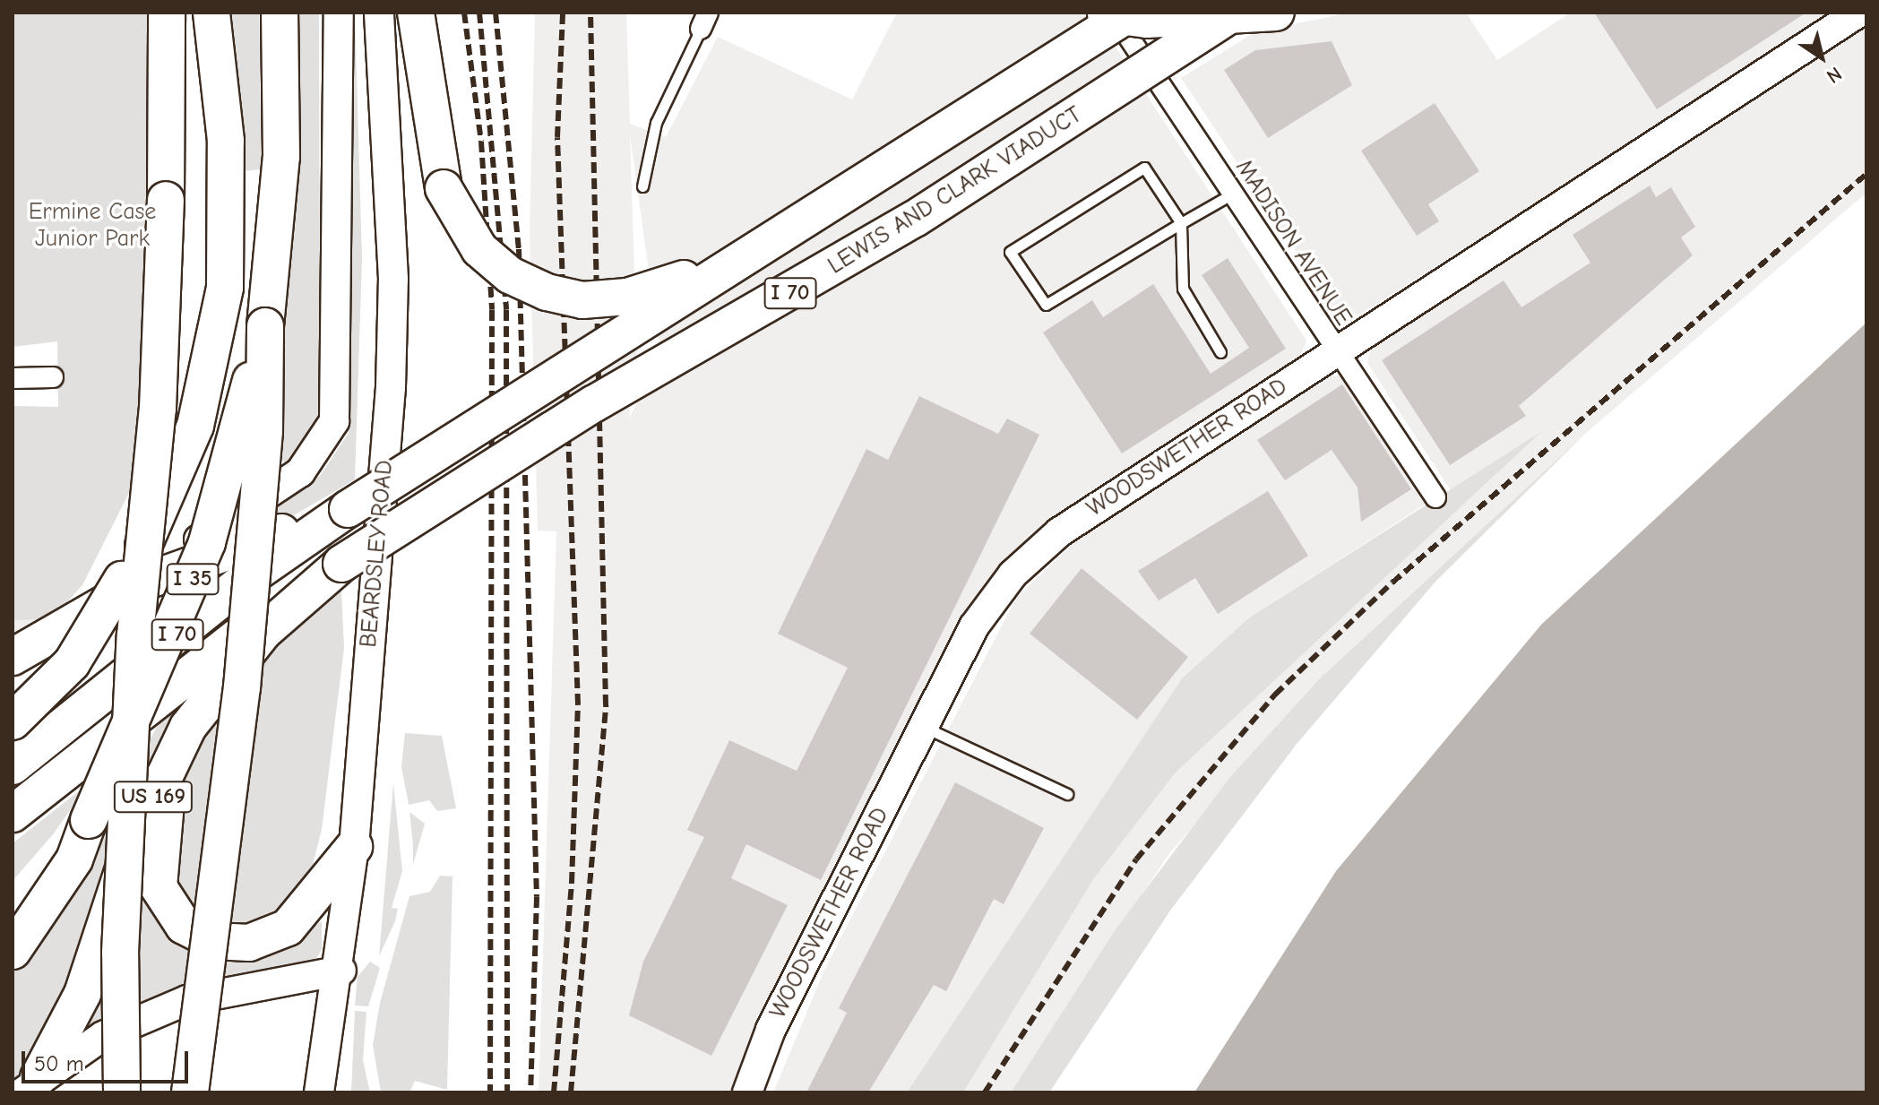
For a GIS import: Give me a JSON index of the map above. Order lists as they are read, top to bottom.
{
  "streets": {
    "highway": [
      "LEWIS AND CLARK VIADUCT",
      "I 70",
      "I 35",
      "US 169"
    ],
    "street": ["MADISON AVENUE", "WOODSWETHER ROAD", "BEARDSLEY ROAD"]
  },
  "crossings": [
    ["LEWIS AND CLARK VIADUCT", "I 70"],
    ["LEWIS AND CLARK VIADUCT", "US 169"],
    ["MADISON AVENUE", "WOODSWETHER ROAD"],
    ["I 70", "US 169"]
  ],
  "parks": ["Ermine Case Junior Park"],
  "scale_bar": "50 m",
  "north": "bottom right"
}
